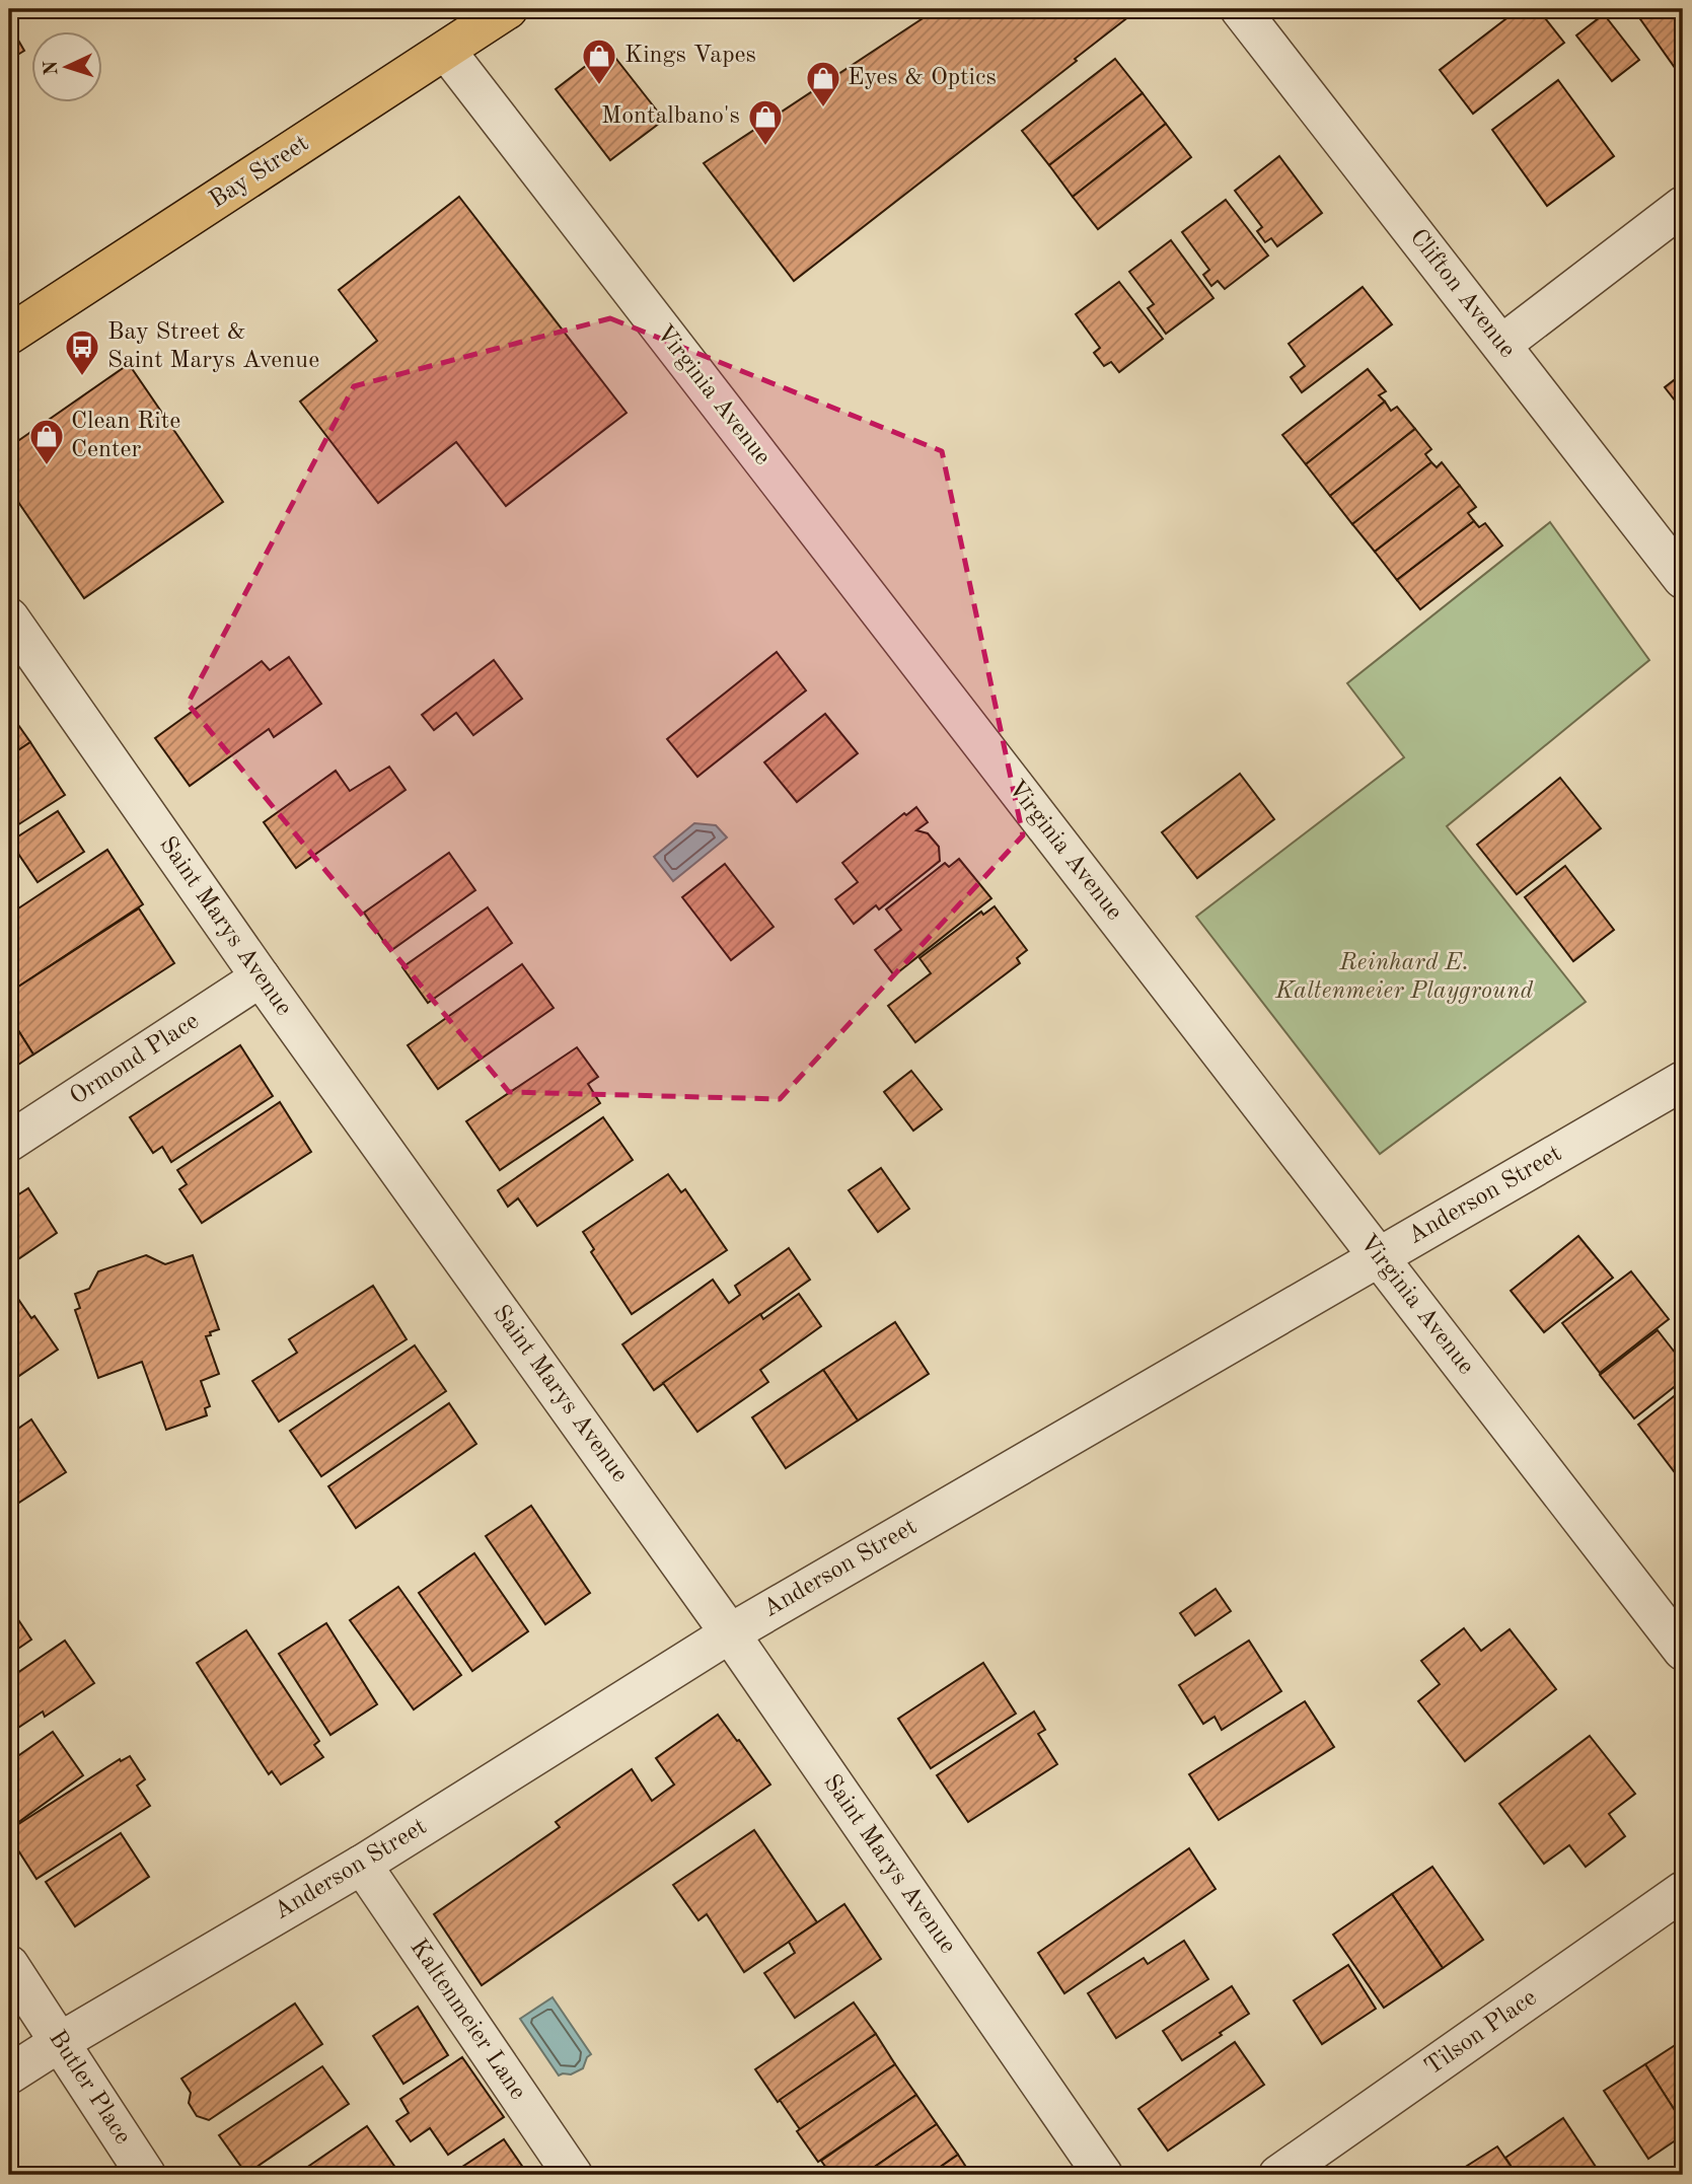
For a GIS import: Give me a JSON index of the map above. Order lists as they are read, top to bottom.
{
  "streets": {
    "main road": ["Bay Street"],
    "street": [
      "Clifton Avenue",
      "Virginia Avenue",
      "Saint Marys Avenue",
      "Ormond Place",
      "Anderson Street",
      "Kaltenmeier Lane",
      "Tilson Place",
      "Butler Place"
    ]
  },
  "crossings": [
    ["Bay Street", "Virginia Avenue"],
    ["Virginia Avenue", "Anderson Street"],
    ["Saint Marys Avenue", "Ormond Place"],
    ["Saint Marys Avenue", "Anderson Street"],
    ["Anderson Street", "Kaltenmeier Lane"],
    ["Anderson Street", "Butler Place"]
  ],
  "parks": ["Reinhard E. Kaltenmeier Playground"],
  "places": {
    "shop": [
      "Kings Vapes",
      "Eyes & Optics",
      "Montalbano's",
      "Clean Rite Center"
    ],
    "bus stop": ["Bay Street & Saint Marys Avenue"]
  },
  "north": "left"
}
